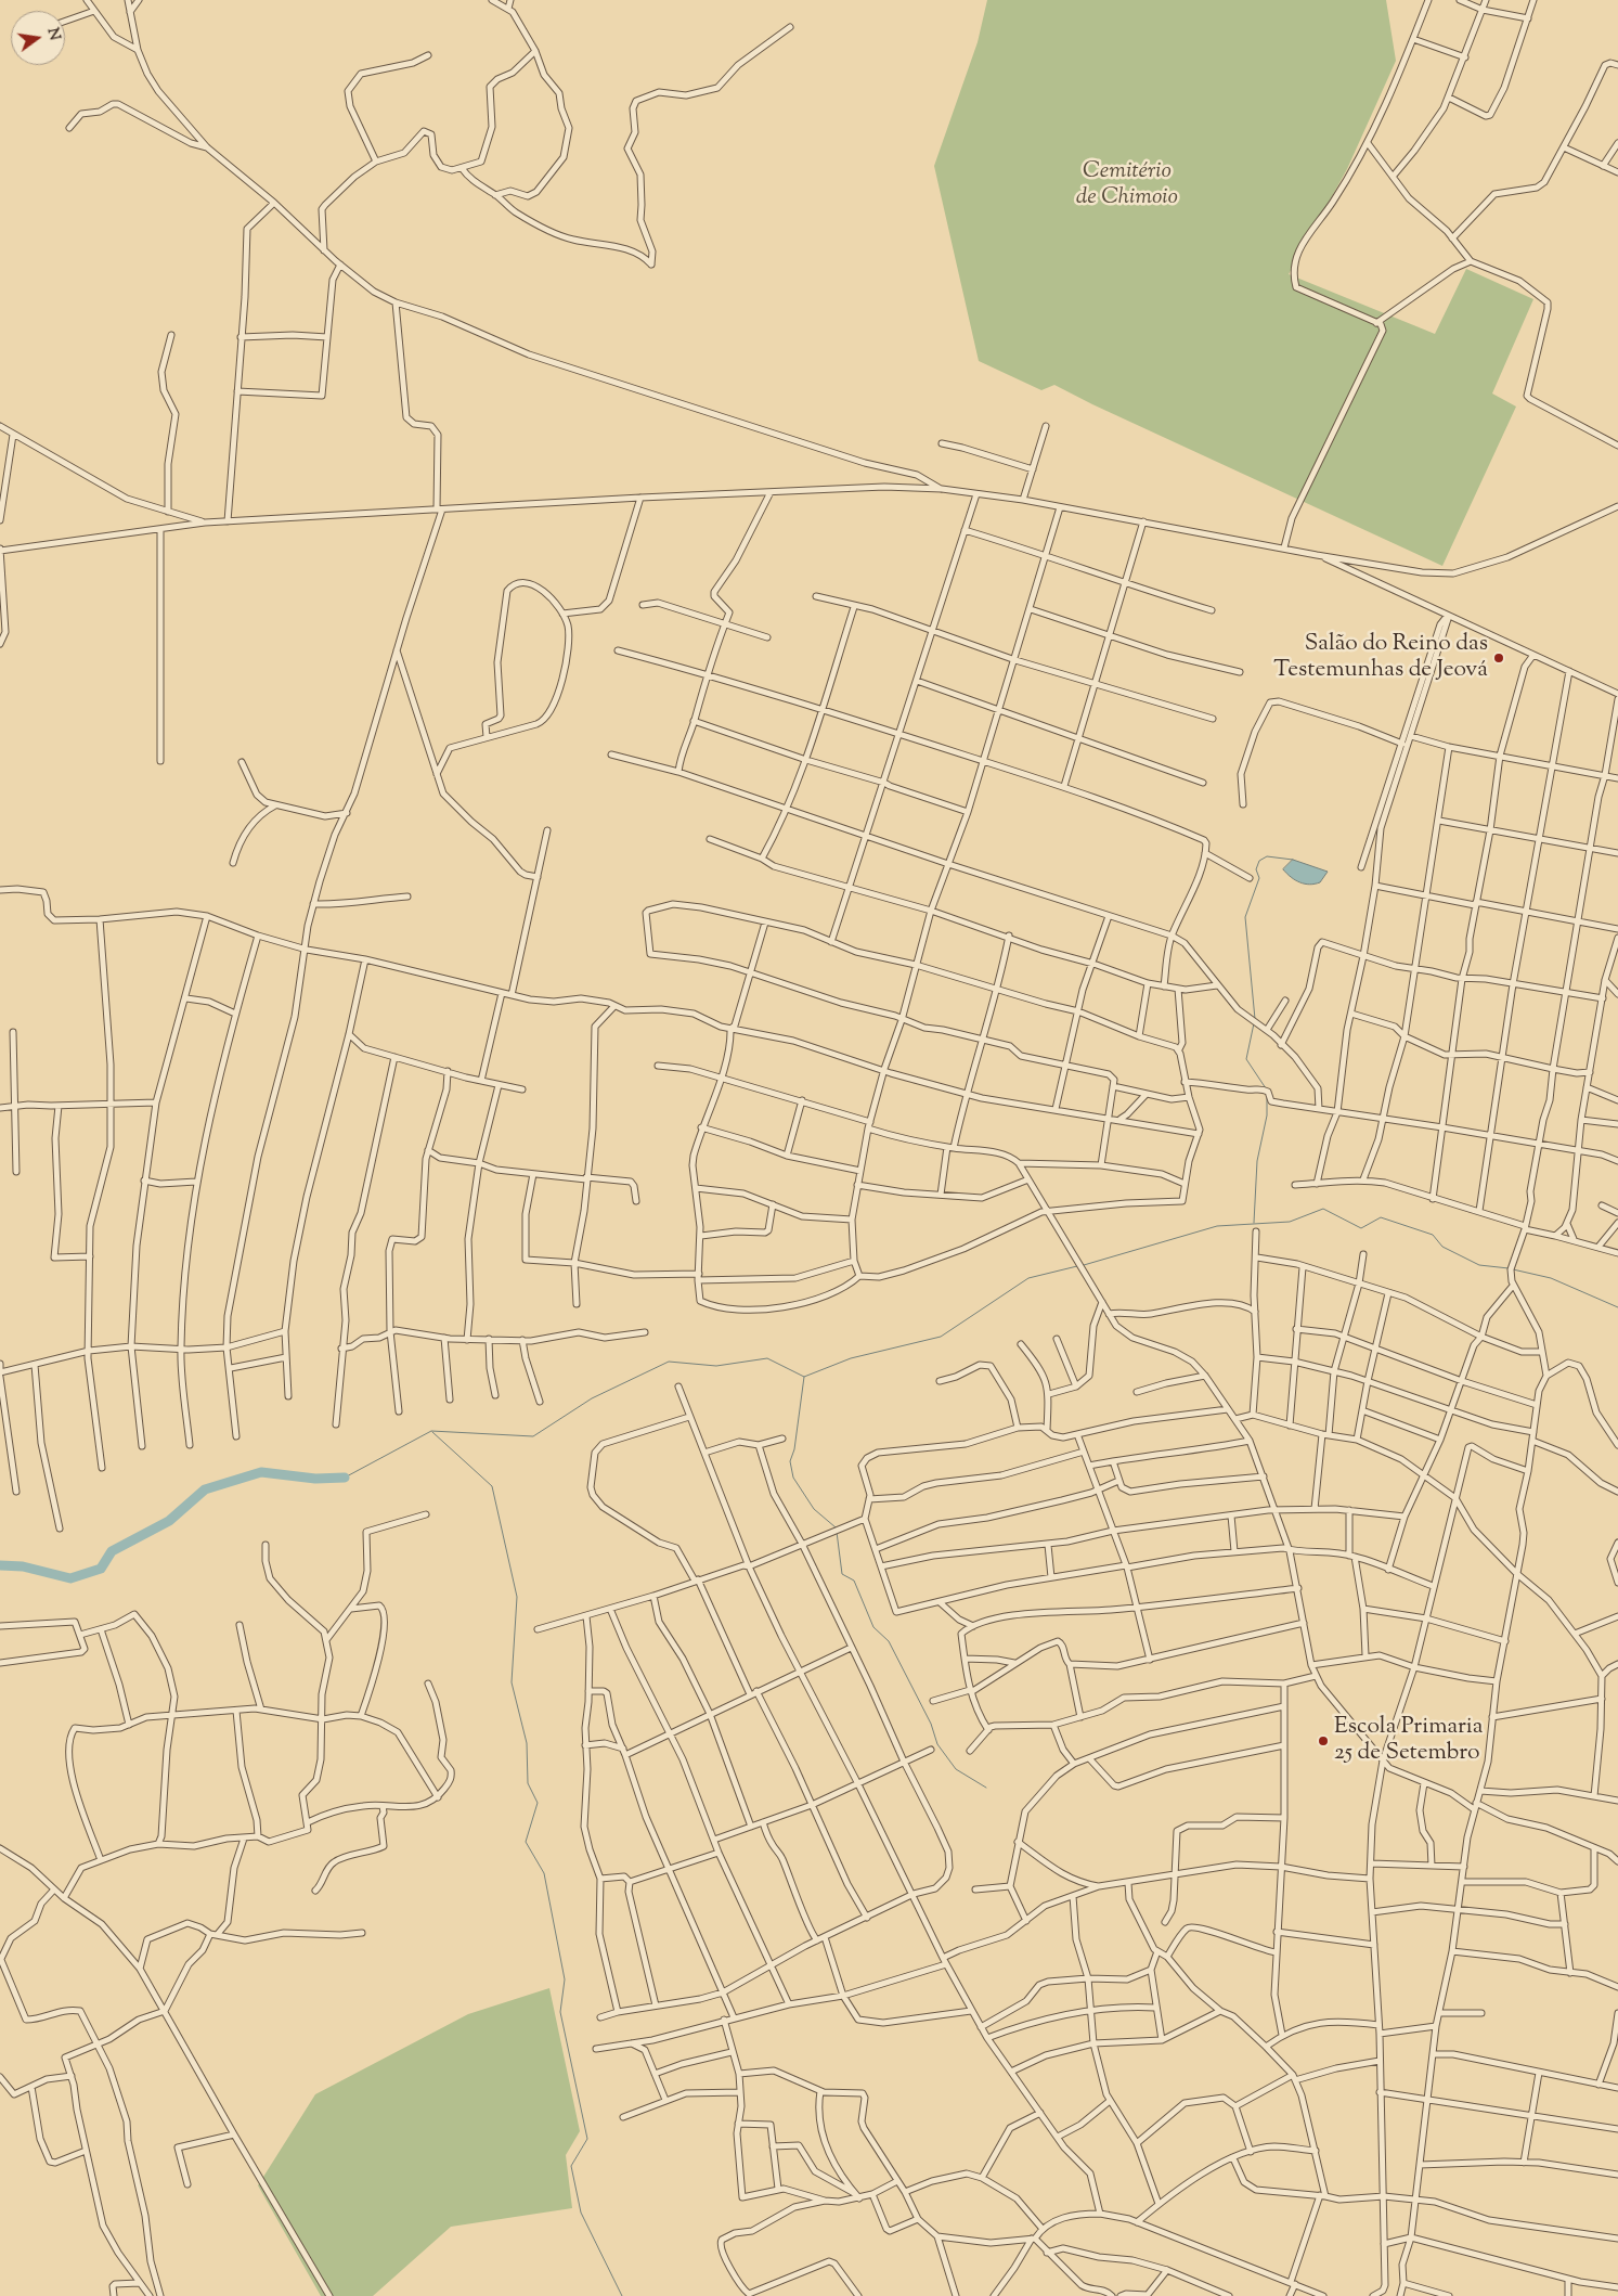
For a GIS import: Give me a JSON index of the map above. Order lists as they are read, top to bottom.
{
  "parks": ["Cemitério de Chimoio"],
  "places": ["Salão do Reino das Testemunhas de Jeová", "Escola Primaria 25 de Setembro"],
  "north": "right"
}
